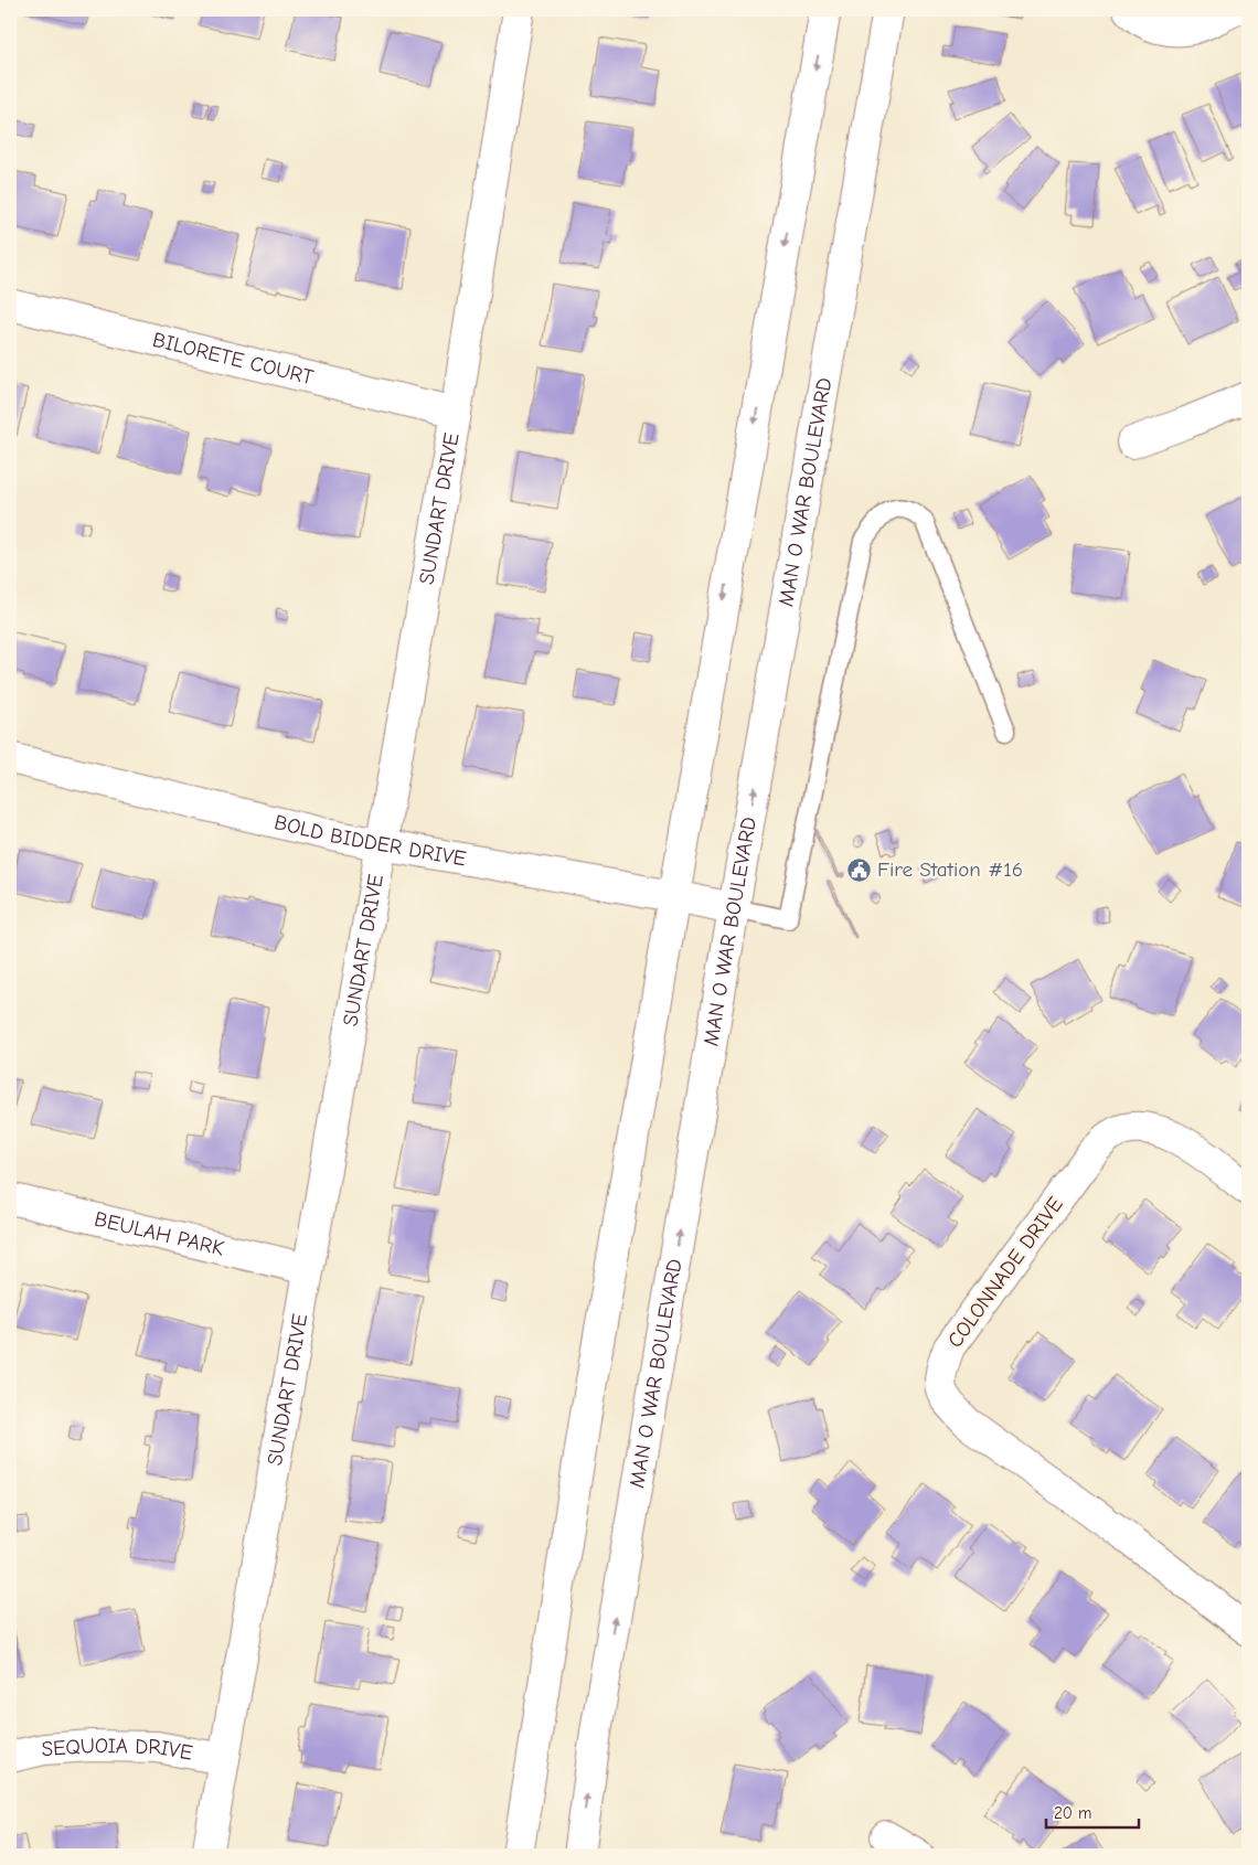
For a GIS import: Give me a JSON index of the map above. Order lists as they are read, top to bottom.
{
  "streets": {
    "street": [
      "BILORETE COURT",
      "MAN O WAR BOULEVARD",
      "SUNDART DRIVE",
      "BOLD BIDDER DRIVE",
      "BEULAH PARK",
      "COLONNADE DRIVE",
      "SEQUOIA DRIVE"
    ]
  },
  "crossings": [
    ["BILORETE COURT", "SUNDART DRIVE"],
    ["MAN O WAR BOULEVARD", "BOLD BIDDER DRIVE"],
    ["SUNDART DRIVE", "BOLD BIDDER DRIVE"],
    ["SUNDART DRIVE", "BEULAH PARK"],
    ["SUNDART DRIVE", "SEQUOIA DRIVE"]
  ],
  "places": {
    "public building": ["Fire Station #16"]
  },
  "scale_bar": "20 m"
}
